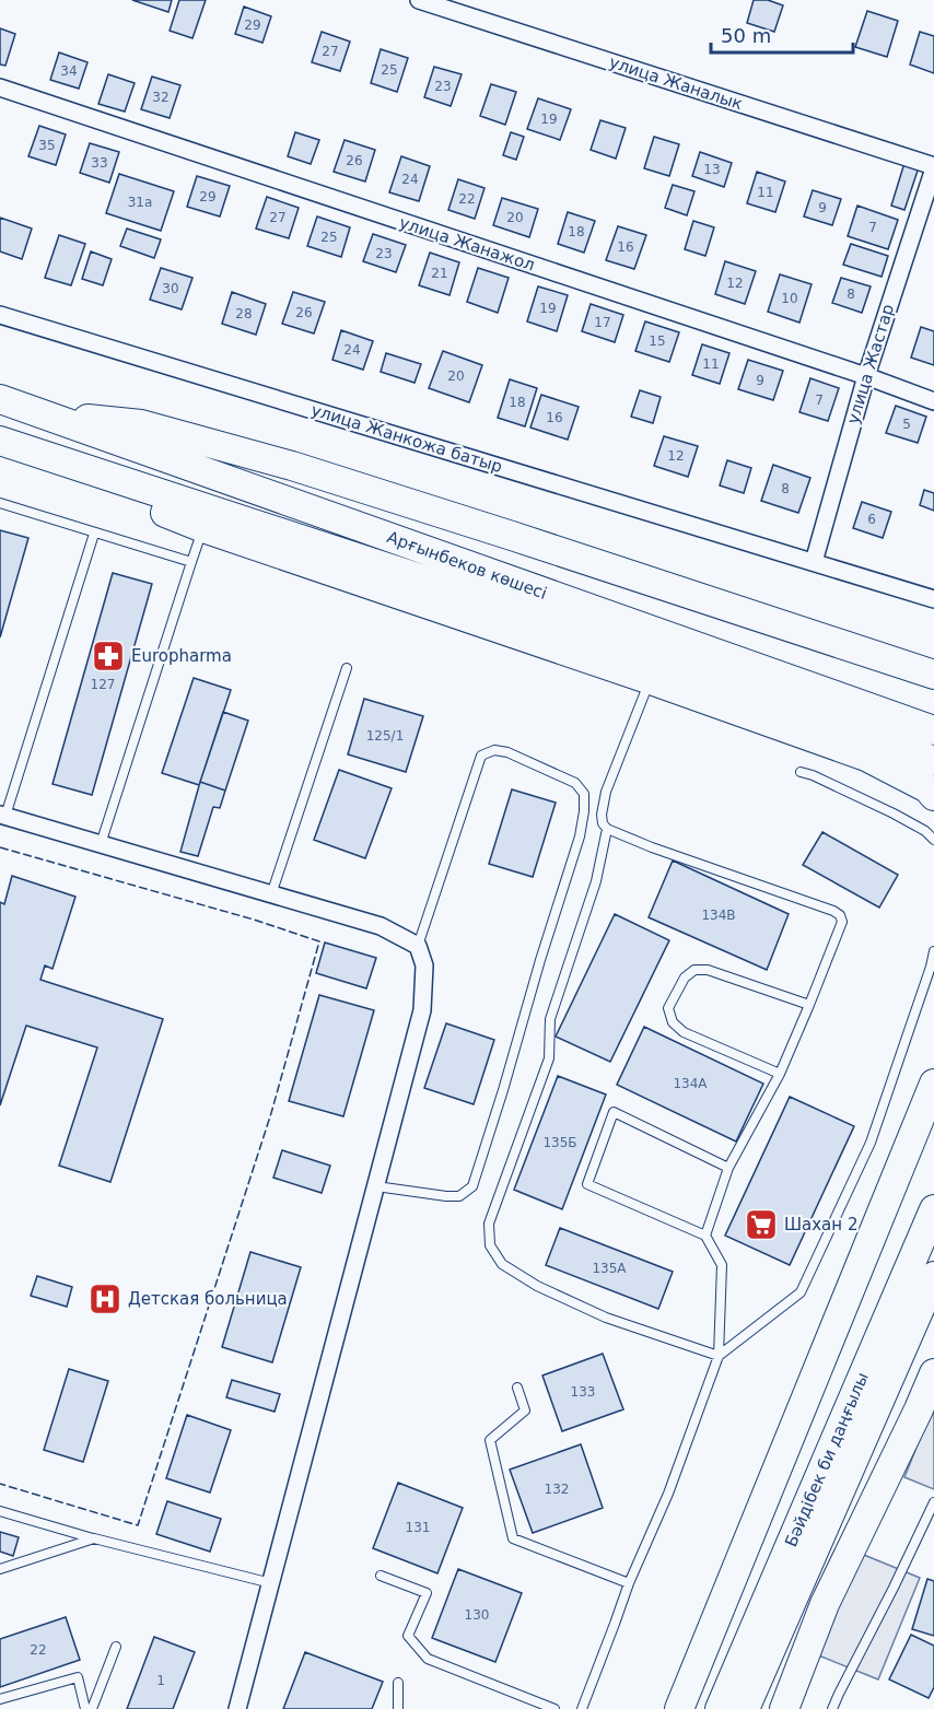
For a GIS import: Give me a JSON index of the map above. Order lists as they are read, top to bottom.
{
  "streets": {
    "main road": ["Арғынбеков көшесі", "Бәйдібек би даңғылы"],
    "street": [
      "улица Жаналык",
      "улица Жанажол",
      "улица Жастар",
      "улица Жанкожа батыр"
    ]
  },
  "crossings": [
    ["улица Жаналык", "улица Жастар"],
    ["улица Жанажол", "улица Жастар"],
    ["улица Жастар", "улица Жанкожа батыр"]
  ],
  "places": {
    "pharmacy": ["Europharma"],
    "supermarket": ["Шахан 2"],
    "hospital": ["Детская больница"]
  },
  "house_numbers": [
    "29",
    "27",
    "25",
    "34",
    "23",
    "32",
    "19",
    "35",
    "26",
    "33",
    "13",
    "24",
    "11",
    "29",
    "22",
    "31а",
    "9",
    "27",
    "20",
    "7",
    "18",
    "25",
    "16",
    "23",
    "21",
    "12",
    "30",
    "8",
    "10",
    "19",
    "26",
    "28",
    "17",
    "15",
    "24",
    "11",
    "20",
    "9",
    "7",
    "18",
    "16",
    "5",
    "12",
    "8",
    "6",
    "127",
    "125/1",
    "134В",
    "134А",
    "135Б",
    "135А",
    "133",
    "132",
    "131",
    "130",
    "22",
    "1"
  ],
  "scale_bar": "50 m"
}
